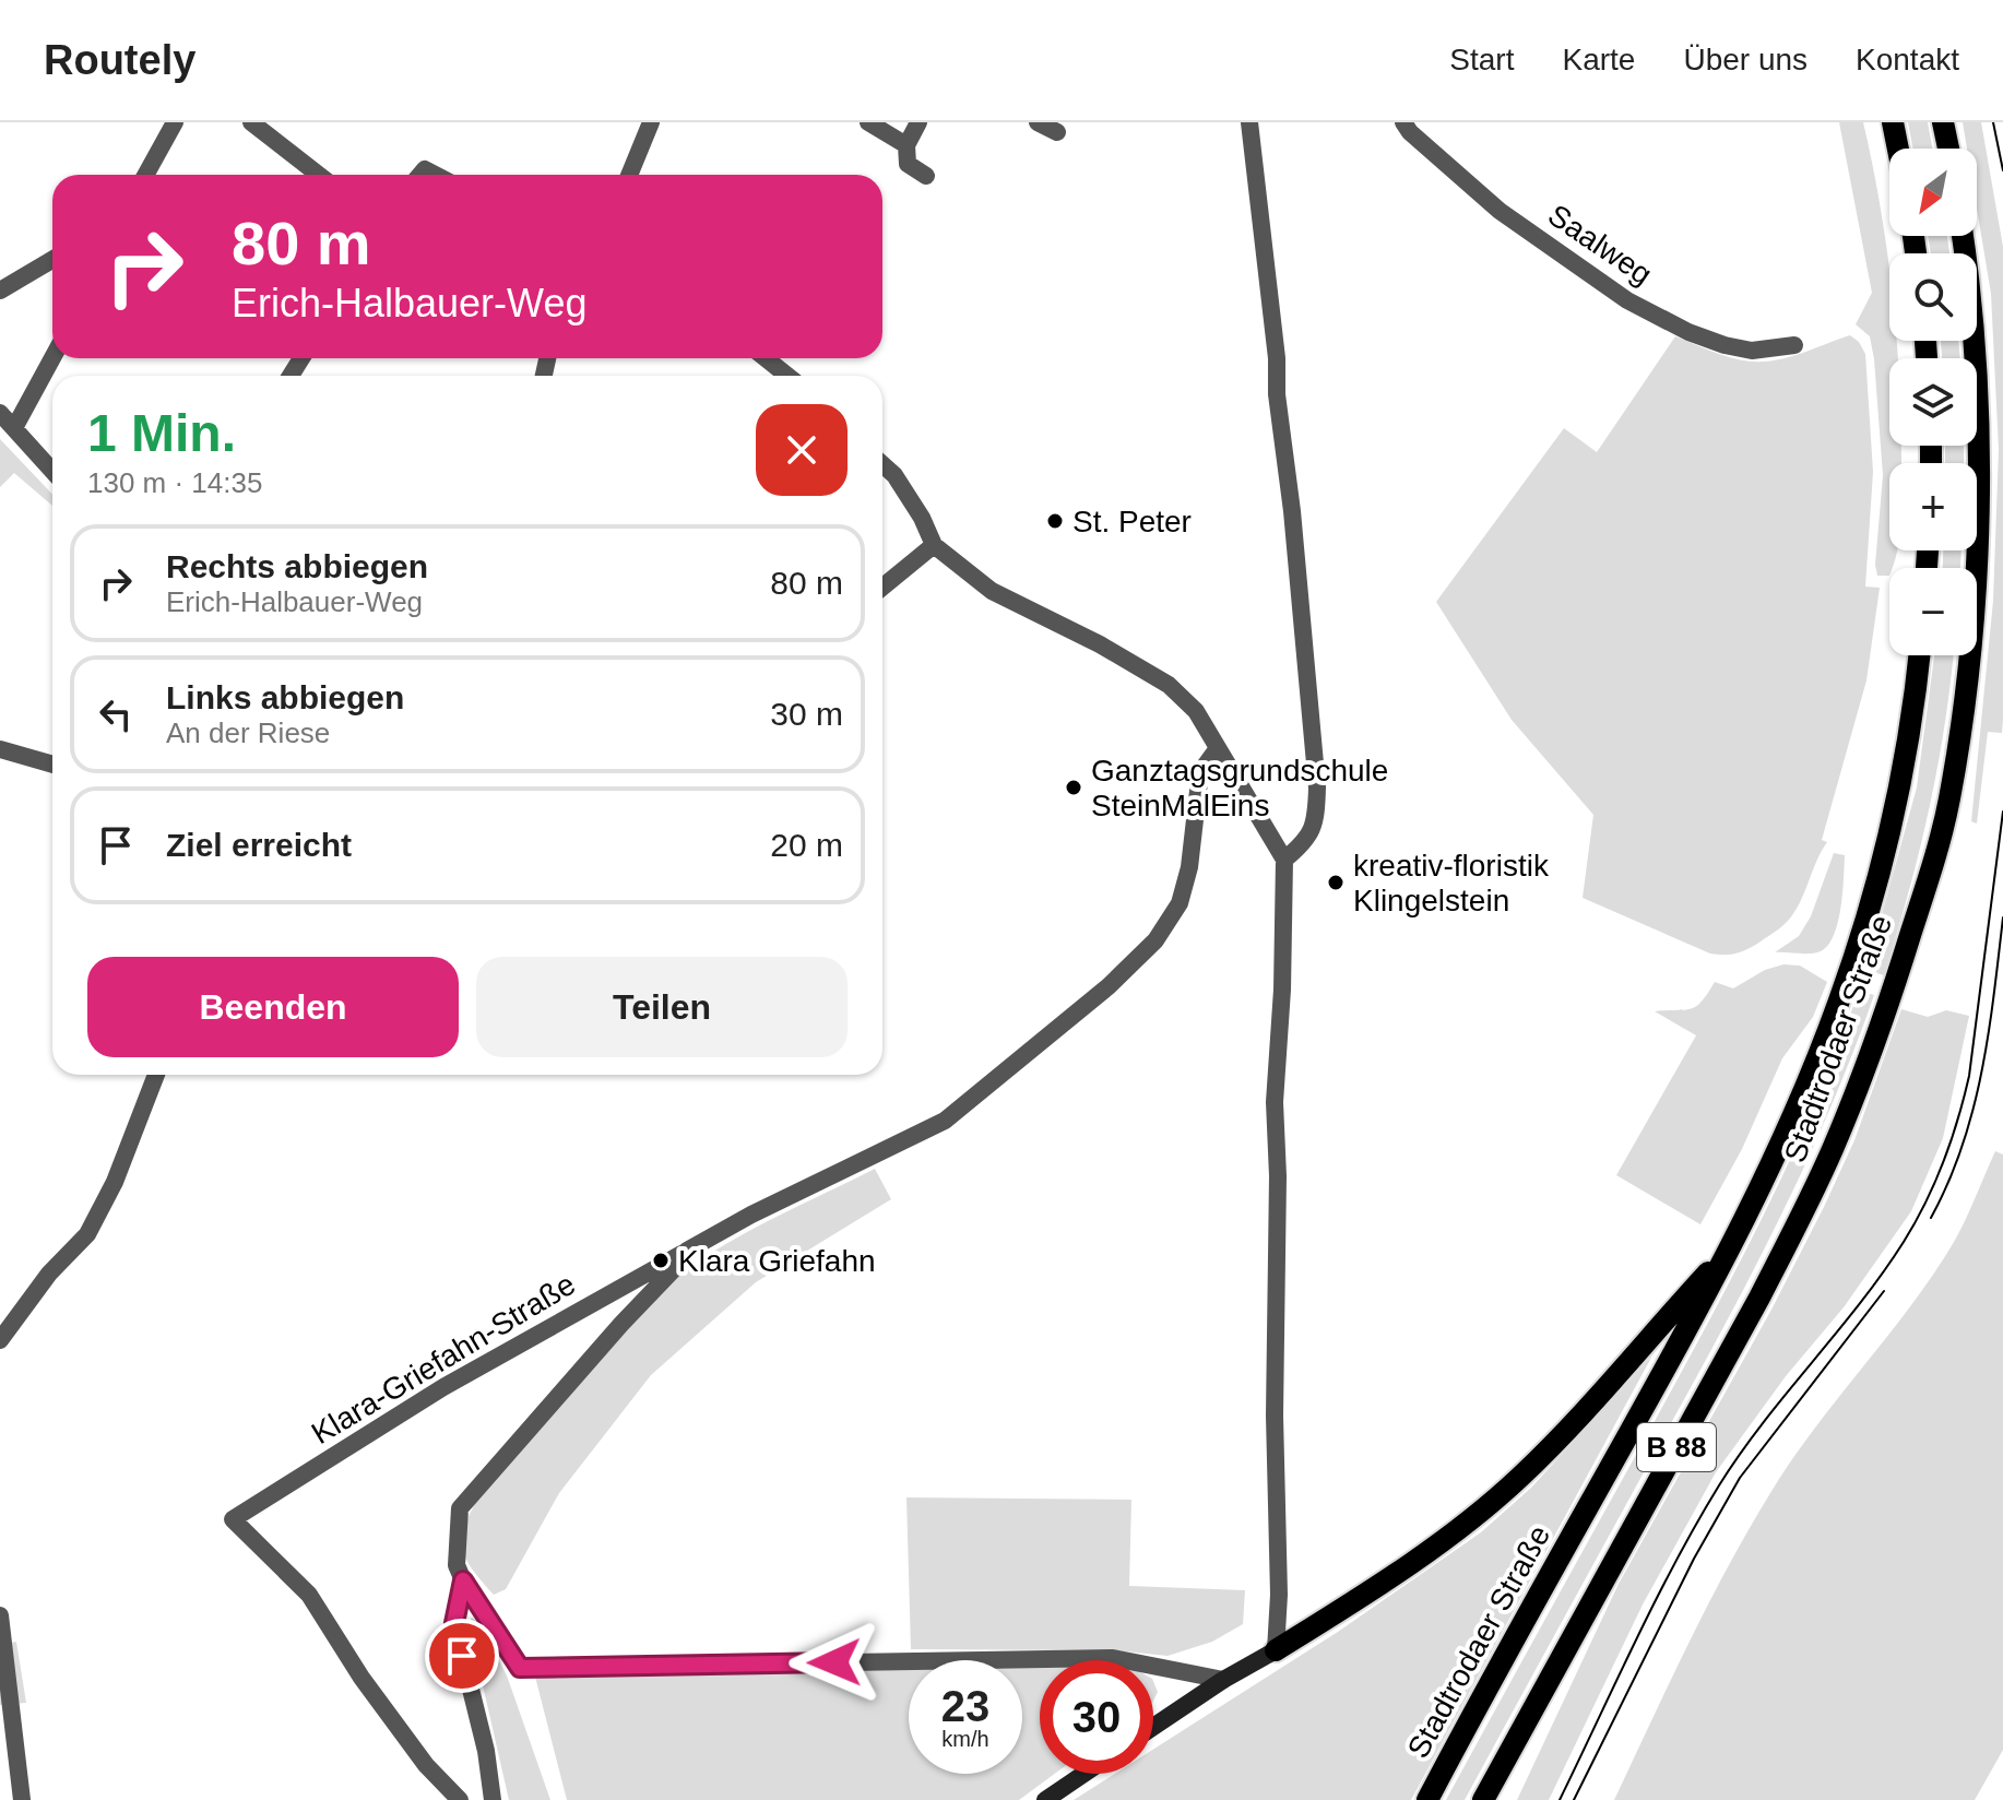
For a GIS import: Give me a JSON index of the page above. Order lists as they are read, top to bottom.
{
  "streets": {
    "main road": ["Stadtrodaer Straße", "B 88"],
    "street": ["Saalweg", "Klara-Griefahn-Straße"]
  },
  "places": [
    "St. Peter",
    "Ganztagsgrundschule SteinMalEins",
    "kreativ-floristik Klingelstein",
    "Klara Griefahn"
  ],
  "north": "bottom left",
  "page": {
    "header": "Routely",
    "nav": [
      "Start",
      "Karte",
      "Über uns",
      "Kontakt"
    ],
    "map_buttons": ["+", "−"],
    "turn": ["80 m", "Erich-Halbauer-Weg"],
    "heading": ["1 Min.", "130 m · 14:35"],
    "list": [
      {
        "name": "Rechts abbiegen",
        "note": "Erich-Halbauer-Weg",
        "value": "80 m"
      },
      {
        "name": "Links abbiegen",
        "note": "An der Riese",
        "value": "30 m"
      },
      {
        "name": "Ziel erreicht",
        "value": "20 m"
      }
    ],
    "buttons": ["Beenden", "Teilen"],
    "speed": "23 km/h",
    "limit": "30"
  }
}
